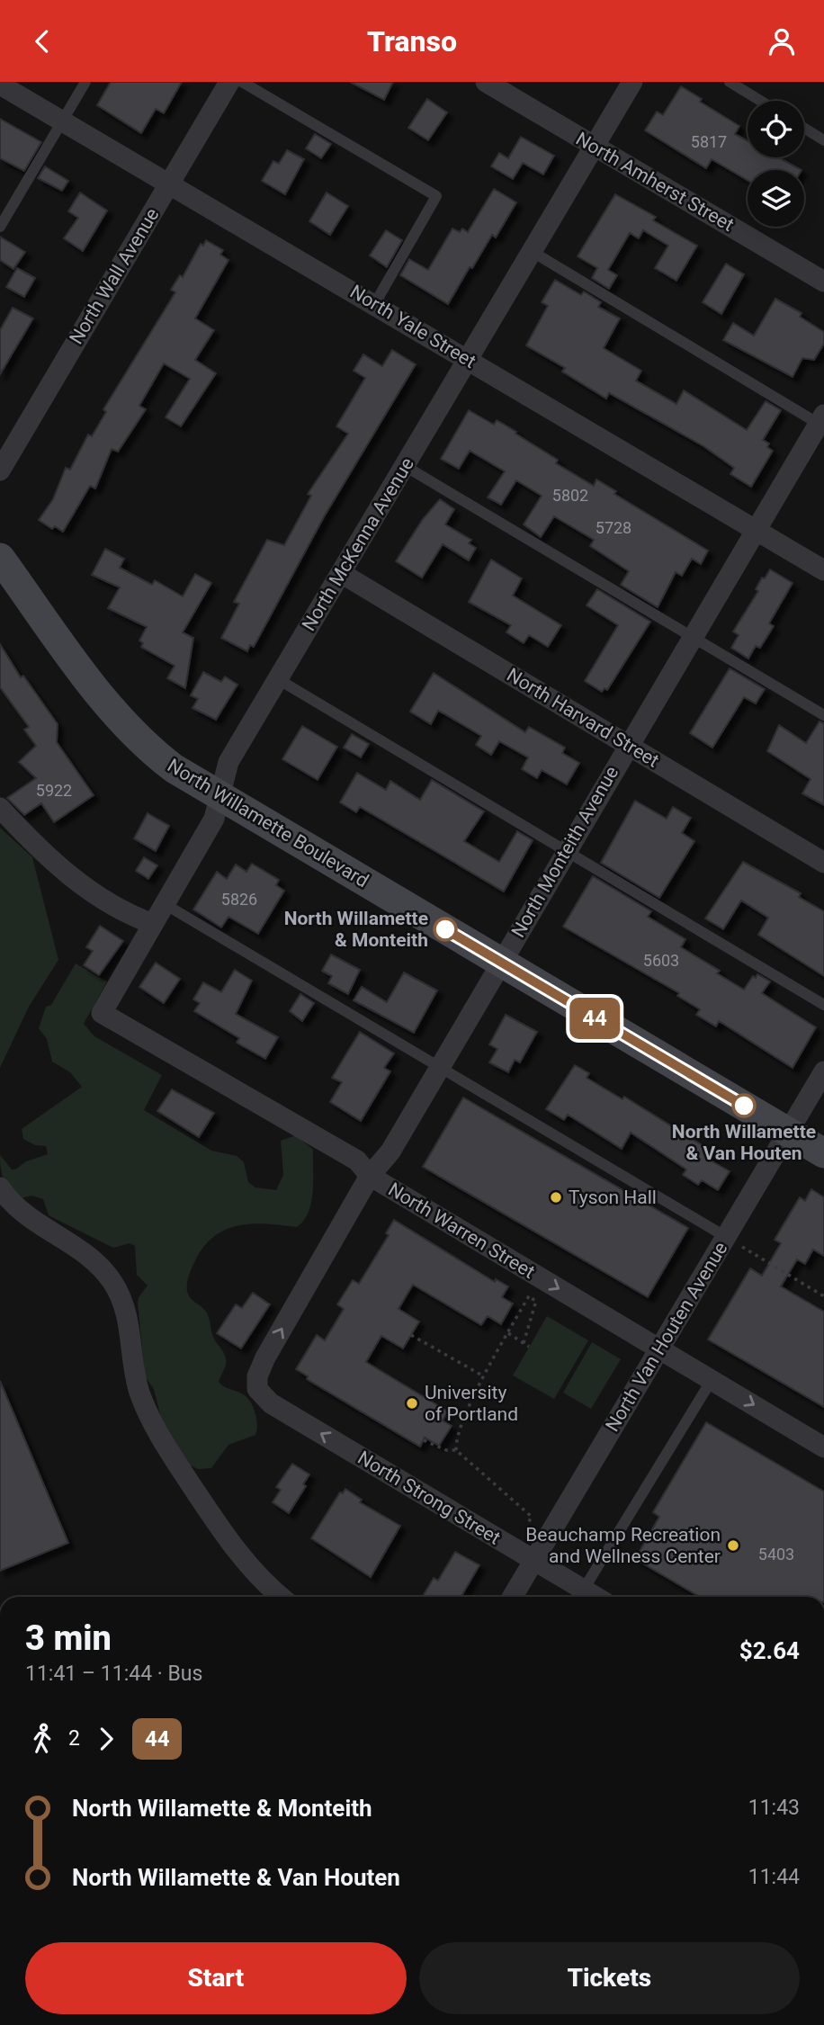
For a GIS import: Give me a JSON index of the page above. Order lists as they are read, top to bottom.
{
  "streets": {
    "main road": ["North Willamette Boulevard"],
    "street": [
      "North Amherst Street",
      "North Wall Avenue",
      "North Yale Street",
      "North McKenna Avenue",
      "North Harvard Street",
      "North Monteith Avenue",
      "North Warren Street",
      "North Van Houten Avenue",
      "North Strong Street"
    ]
  },
  "crossings": [
    ["North Amherst Street", "North McKenna Avenue"],
    ["North Wall Avenue", "North Yale Street"],
    ["North Yale Street", "North McKenna Avenue"],
    ["North Yale Street", "North Monteith Avenue"],
    ["North McKenna Avenue", "North Harvard Street"],
    ["North McKenna Avenue", "North Willamette Boulevard"],
    ["North McKenna Avenue", "North Warren Street"],
    ["North Harvard Street", "North Monteith Avenue"],
    ["North Willamette Boulevard", "North Monteith Avenue"],
    ["North Willamette Boulevard", "North Van Houten Avenue"],
    ["North Monteith Avenue", "North Warren Street"],
    ["North Monteith Avenue", "North Strong Street"],
    ["North Warren Street", "North Van Houten Avenue"],
    ["North Van Houten Avenue", "North Strong Street"]
  ],
  "one_way": ["North Warren Street", "North Strong Street"],
  "places": [
    "North Willamette & Monteith",
    "North Willamette & Van Houten",
    "Tyson Hall",
    "University of Portland",
    "Beauchamp Recreation and Wellness Center"
  ],
  "lines": ["bus line 44"],
  "house_numbers": [
    "5817",
    "5802",
    "5728",
    "5922",
    "5826",
    "5603",
    "5403"
  ],
  "page": {
    "header": "Transo",
    "on_map": "44",
    "heading": ["3 min", "11:41 – 11:44 · Bus", "$2.64"],
    "legs": ["2", "44"],
    "list": [
      {
        "name": "North Willamette & Monteith",
        "value": "11:43"
      },
      {
        "name": "North Willamette & Van Houten",
        "value": "11:44"
      }
    ],
    "buttons": ["Start", "Tickets"]
  }
}
